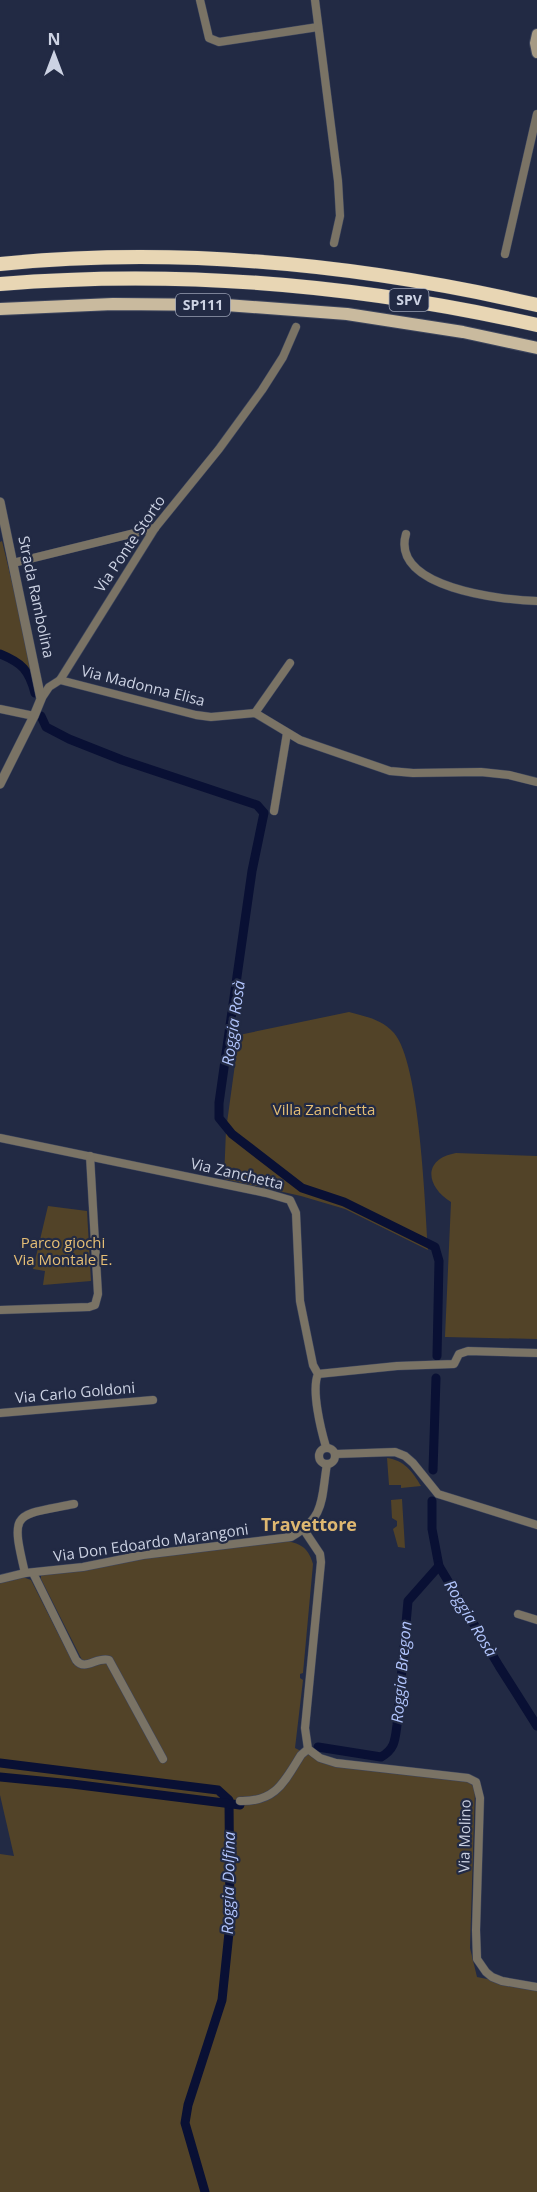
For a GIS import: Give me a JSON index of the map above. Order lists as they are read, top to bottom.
{
  "streets": {
    "highway": ["SPV"],
    "main road": ["SP111"],
    "street": [
      "Via Ponte Storto",
      "Strada Rambolina",
      "Via Madonna Elisa",
      "Via Zanchetta",
      "Via Carlo Goldoni",
      "Via Don Edoardo Marangoni",
      "Via Molino"
    ]
  },
  "crossings": [
    ["Via Ponte Storto", "Strada Rambolina"],
    ["Via Ponte Storto", "Via Madonna Elisa"]
  ],
  "districts": ["Travettore"],
  "water": ["Roggia Rosà", "Roggia Bregon", "Roggia Dolfina"],
  "parks": ["Villa Zanchetta", "Parco giochi Via Montale E."],
  "north": "top"
}
